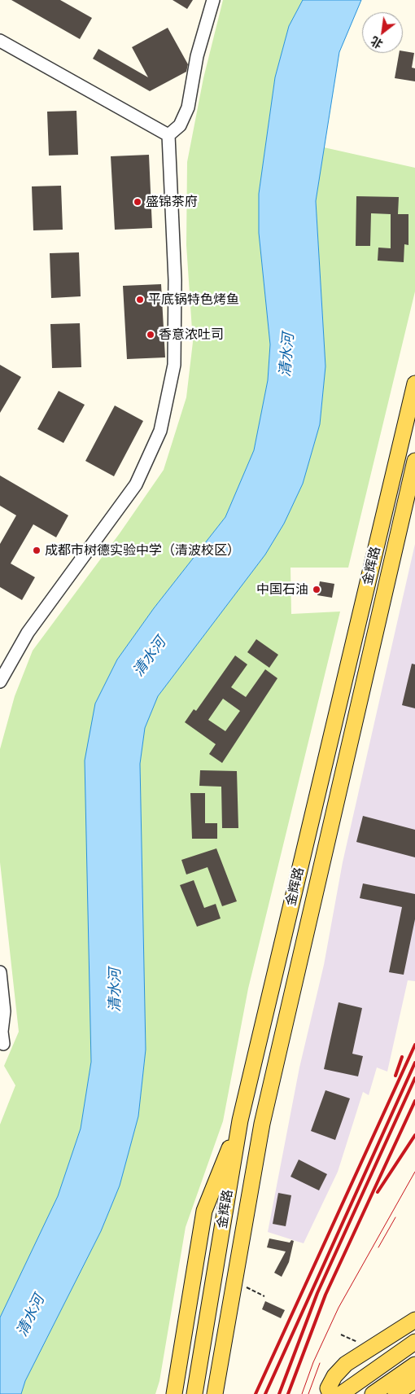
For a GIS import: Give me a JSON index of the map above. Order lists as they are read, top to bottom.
{
  "streets": {
    "main road": ["金辉路"]
  },
  "water": ["清水河"],
  "places": [
    "盛锦茶府",
    "平底锅特色烤鱼",
    "香意浓吐司",
    "成都市树德实验中学（清波校区）",
    "中国石油"
  ],
  "north": "bottom left"
}
